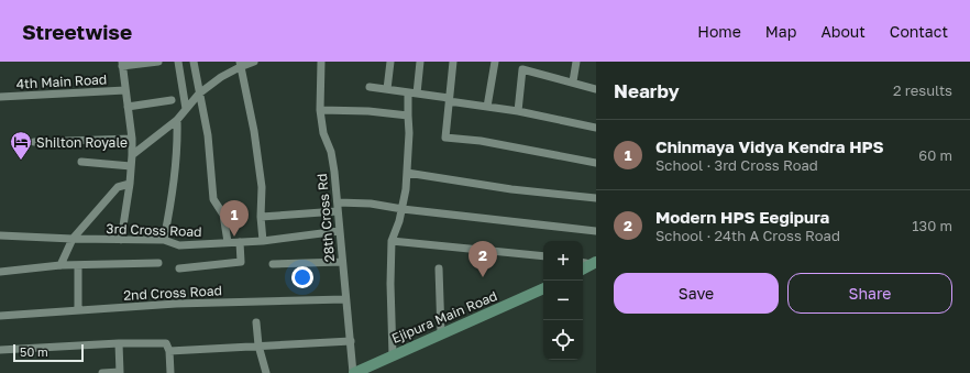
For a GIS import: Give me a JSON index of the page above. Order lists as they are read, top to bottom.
{
  "streets": {
    "street": [
      "4th Main Road",
      "28th Cross Rd",
      "3rd Cross Road",
      "2nd Cross Road",
      "Ejipura Main Road"
    ]
  },
  "crossings": [
    ["28th Cross Rd", "3rd Cross Road"],
    ["28th Cross Rd", "2nd Cross Road"],
    ["28th Cross Rd", "Ejipura Main Road"]
  ],
  "places": {
    "hotel": ["Shilton Royale"]
  },
  "scale_bar": "50 m",
  "page": {
    "header": "Streetwise",
    "nav": [
      "Home",
      "Map",
      "About",
      "Contact"
    ],
    "heading": ["Nearby", "2 results"],
    "list": [
      {
        "mark": "1",
        "name": "Chinmaya Vidya Kendra HPS",
        "note": "School · 3rd Cross Road",
        "value": "60 m"
      },
      {
        "mark": "2",
        "name": "Modern HPS Eegipura",
        "note": "School · 24th A Cross Road",
        "value": "130 m"
      }
    ],
    "pins": ["1", "2"],
    "map_buttons": ["+", "−"],
    "buttons": ["Save", "Share"],
    "scale": "50 m"
  }
}
